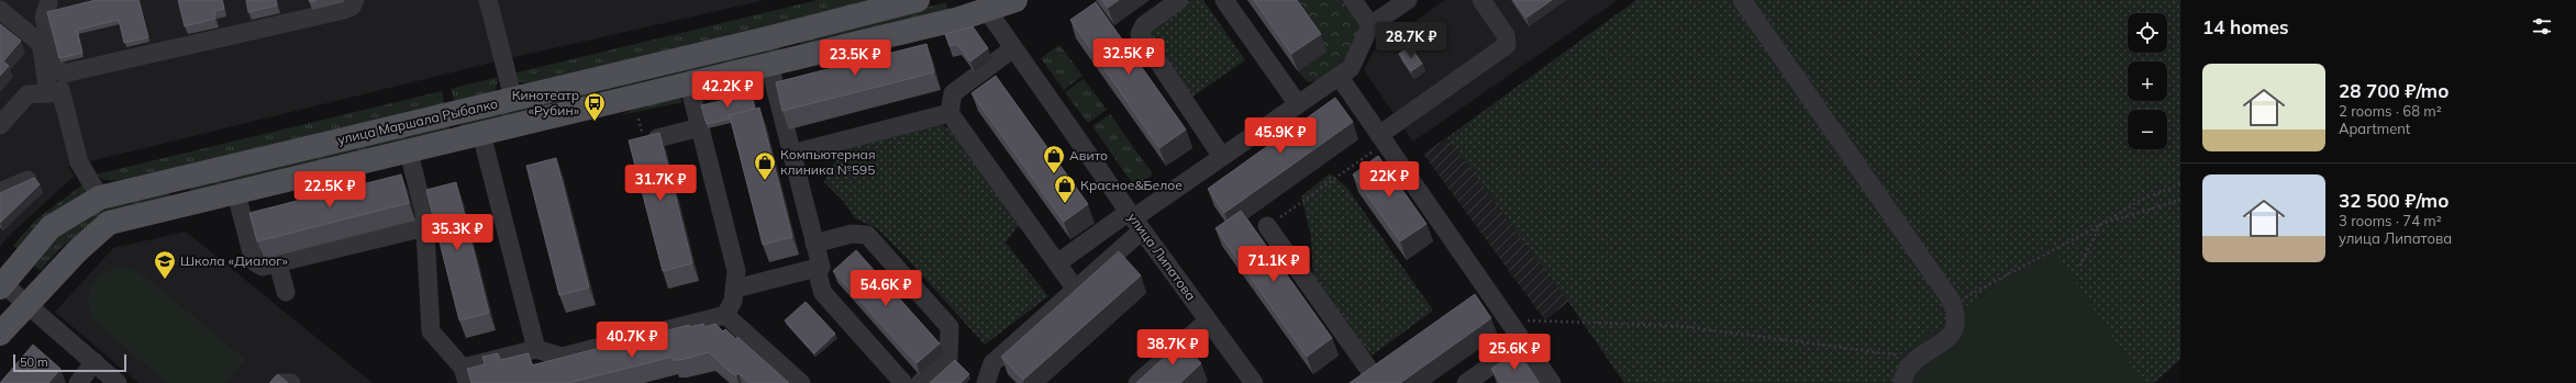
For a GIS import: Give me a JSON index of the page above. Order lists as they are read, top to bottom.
{
  "streets": {
    "main road": ["улица Маршала Рыбалко"],
    "street": ["улица Липатова"]
  },
  "crossings": [
    ["улица Маршала Рыбалко", "улица Липатова"]
  ],
  "places": {
    "bus stop": ["Кинотеатр «Рубин»"],
    "shop": ["Авито", "Компьютерная клиника №595", "Красное&Белое"],
    "school or university": ["Школа «Диалог»"]
  },
  "scale_bar": "50 m",
  "page": {
    "heading": "14 homes",
    "map_buttons": ["+", "−"],
    "price": [
      "28.7K ₽",
      "32.5K ₽",
      "23.5K ₽",
      "42.2K ₽",
      "45.9K ₽",
      "22K ₽",
      "31.7K ₽",
      "22.5K ₽",
      "35.3K ₽",
      "71.1K ₽",
      "54.6K ₽",
      "40.7K ₽",
      "38.7K ₽",
      "25.6K ₽"
    ],
    "list": [
      {
        "name": "28 700 ₽/mo",
        "note": "2 rooms · 68 m² · Apartment"
      },
      {
        "name": "32 500 ₽/mo",
        "note": "3 rooms · 74 m² · улица Липатова"
      }
    ],
    "scale": "50 m"
  }
}
